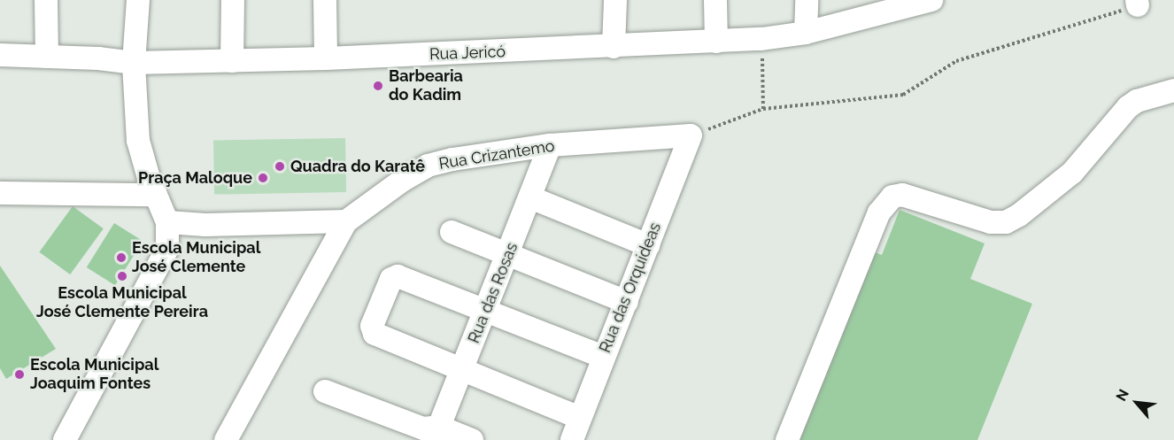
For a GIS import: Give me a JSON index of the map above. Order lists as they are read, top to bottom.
{
  "streets": {
    "street": [
      "Rua Jericó",
      "Rua Crizantemo",
      "Rua das Orquídeas",
      "Rua das Rosas"
    ]
  },
  "crossings": [
    ["Rua Crizantemo", "Rua das Orquídeas"],
    ["Rua Crizantemo", "Rua das Rosas"]
  ],
  "places": [
    "Barbearia do Kadim",
    "Quadra do Karatê",
    "Praça Maloque",
    "Escola Municipal José Clemente",
    "Escola Municipal José Clemente Pereira",
    "Escola Municipal Joaquim Fontes"
  ],
  "north": "top left"
}
